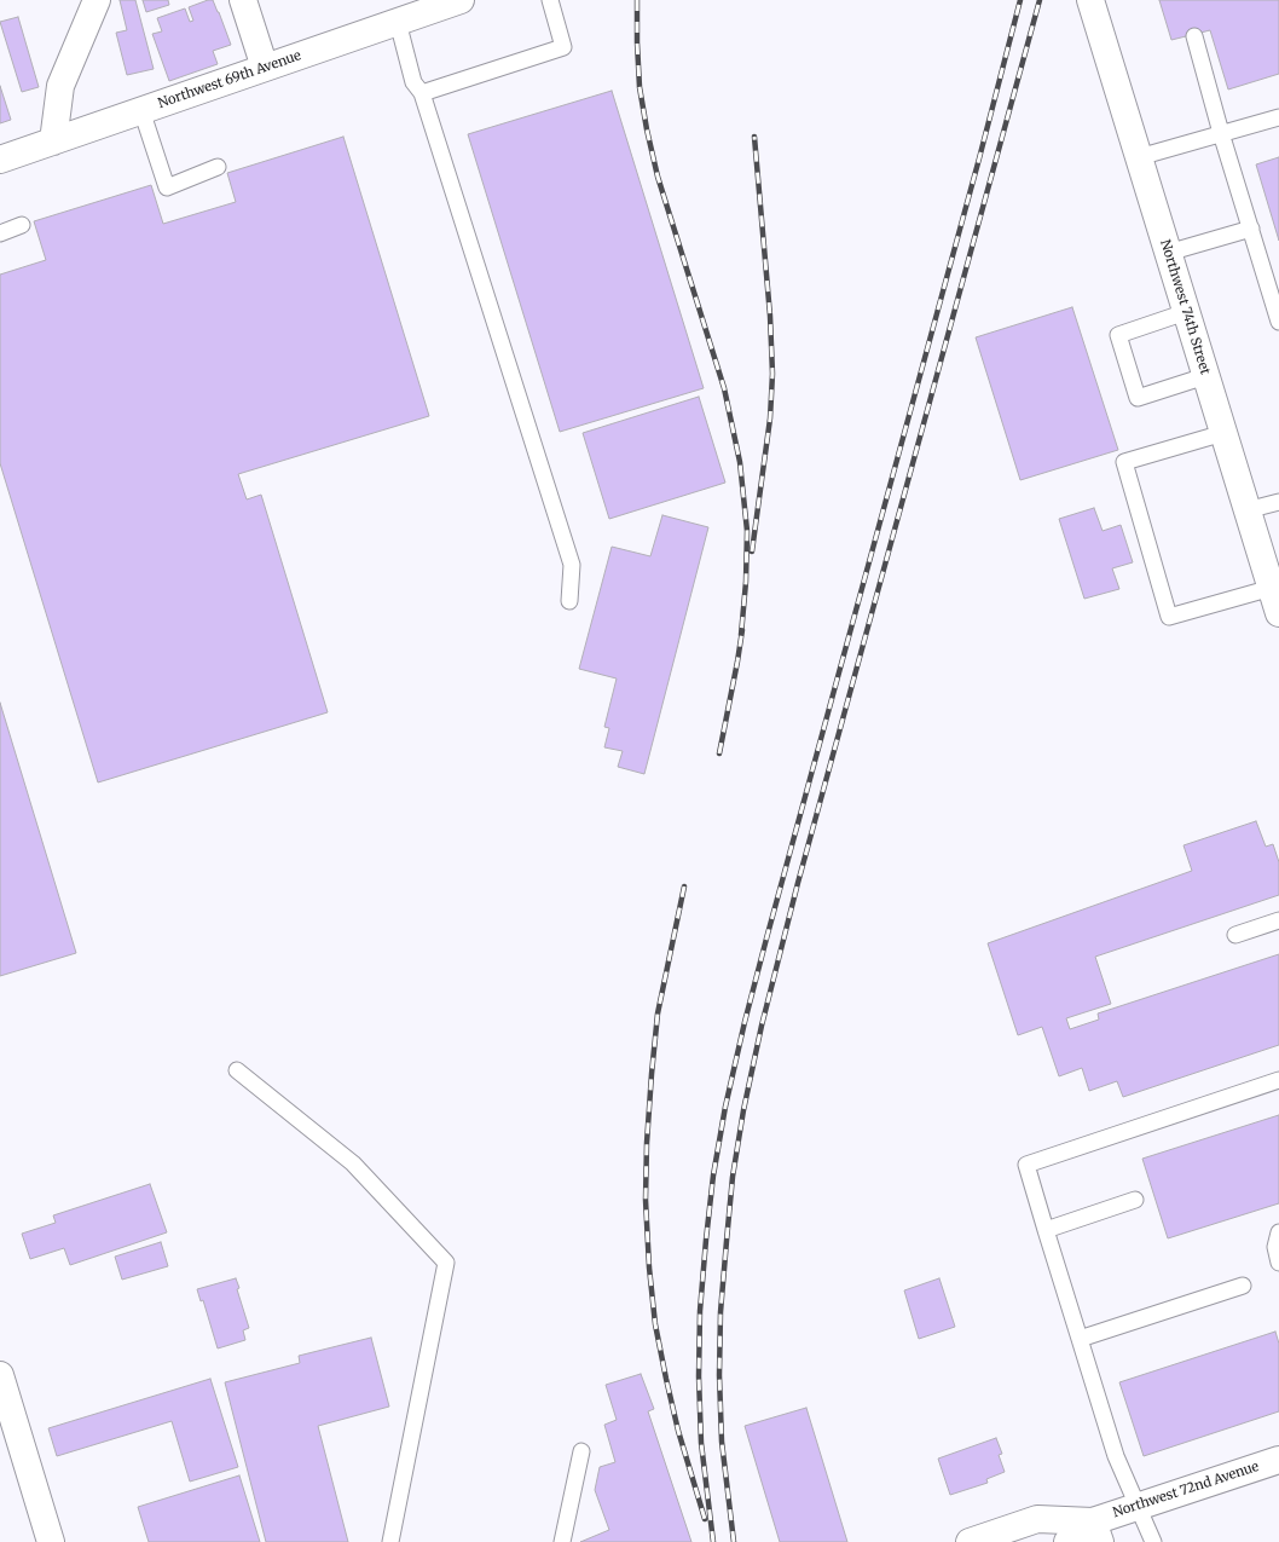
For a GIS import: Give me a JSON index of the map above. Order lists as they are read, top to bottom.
{
  "streets": {
    "main road": ["Northwest 69th Avenue", "Northwest 74th Street", "Northwest 72nd Avenue"]
  }
}
